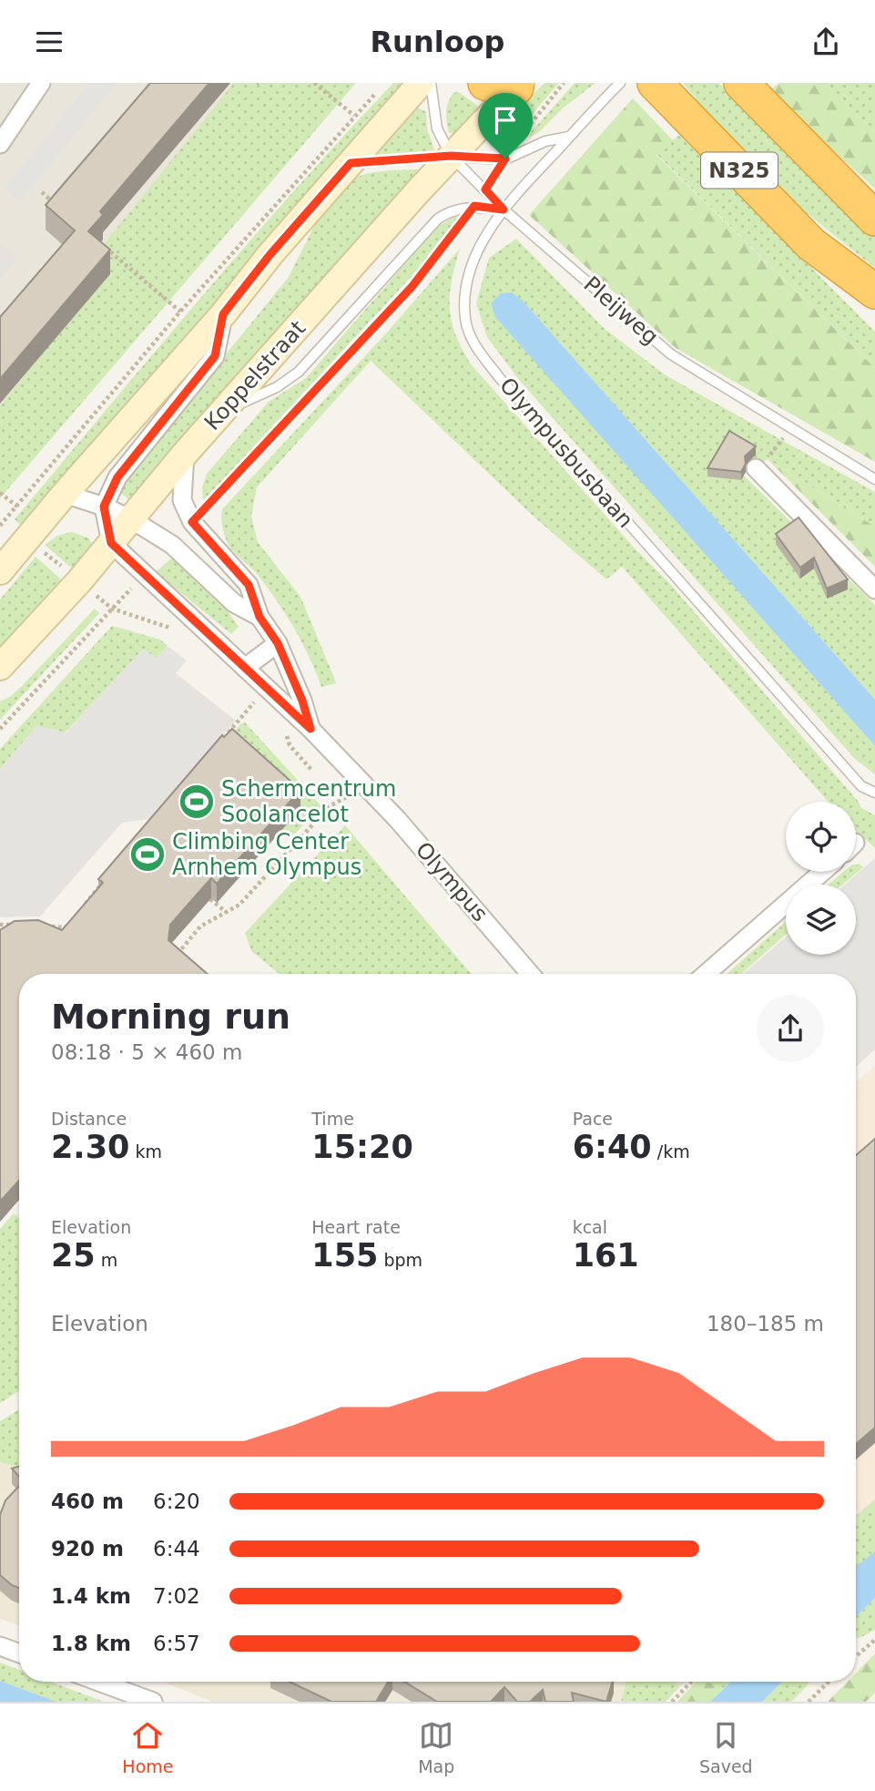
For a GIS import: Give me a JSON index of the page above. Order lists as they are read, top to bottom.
{
  "streets": {
    "highway": ["N325"],
    "street": ["Koppelstraat", "Olympus"],
    "lane": ["Pleijweg", "Olympusbusbaan"]
  },
  "crossings": [
    ["Pleijweg", "Koppelstraat"],
    ["Pleijweg", "Olympusbusbaan"],
    ["Koppelstraat", "Olympus"]
  ],
  "places": {
    "sports": ["Schermcentrum Soolancelot", "Climbing Center Arnhem Olympus"]
  },
  "page": {
    "header": "Runloop",
    "heading": ["Morning run", "08:18 · 5 × 460 m"],
    "stats": [
      ["Distance", "2.30 km"],
      ["Time", "15:20"],
      ["Pace", "6:40 /km"],
      ["Elevation", "25 m"],
      ["Heart rate", "155 bpm"],
      ["kcal", "161"]
    ],
    "chart": ["Elevation", "180–185 m"],
    "list": [
      {
        "name": "460 m",
        "note": "6:20"
      },
      {
        "name": "920 m",
        "note": "6:44"
      },
      {
        "name": "1.4 km",
        "note": "7:02"
      },
      {
        "name": "1.8 km",
        "note": "6:57"
      }
    ],
    "tabs": ["Home", "Map", "Saved"]
  }
}
